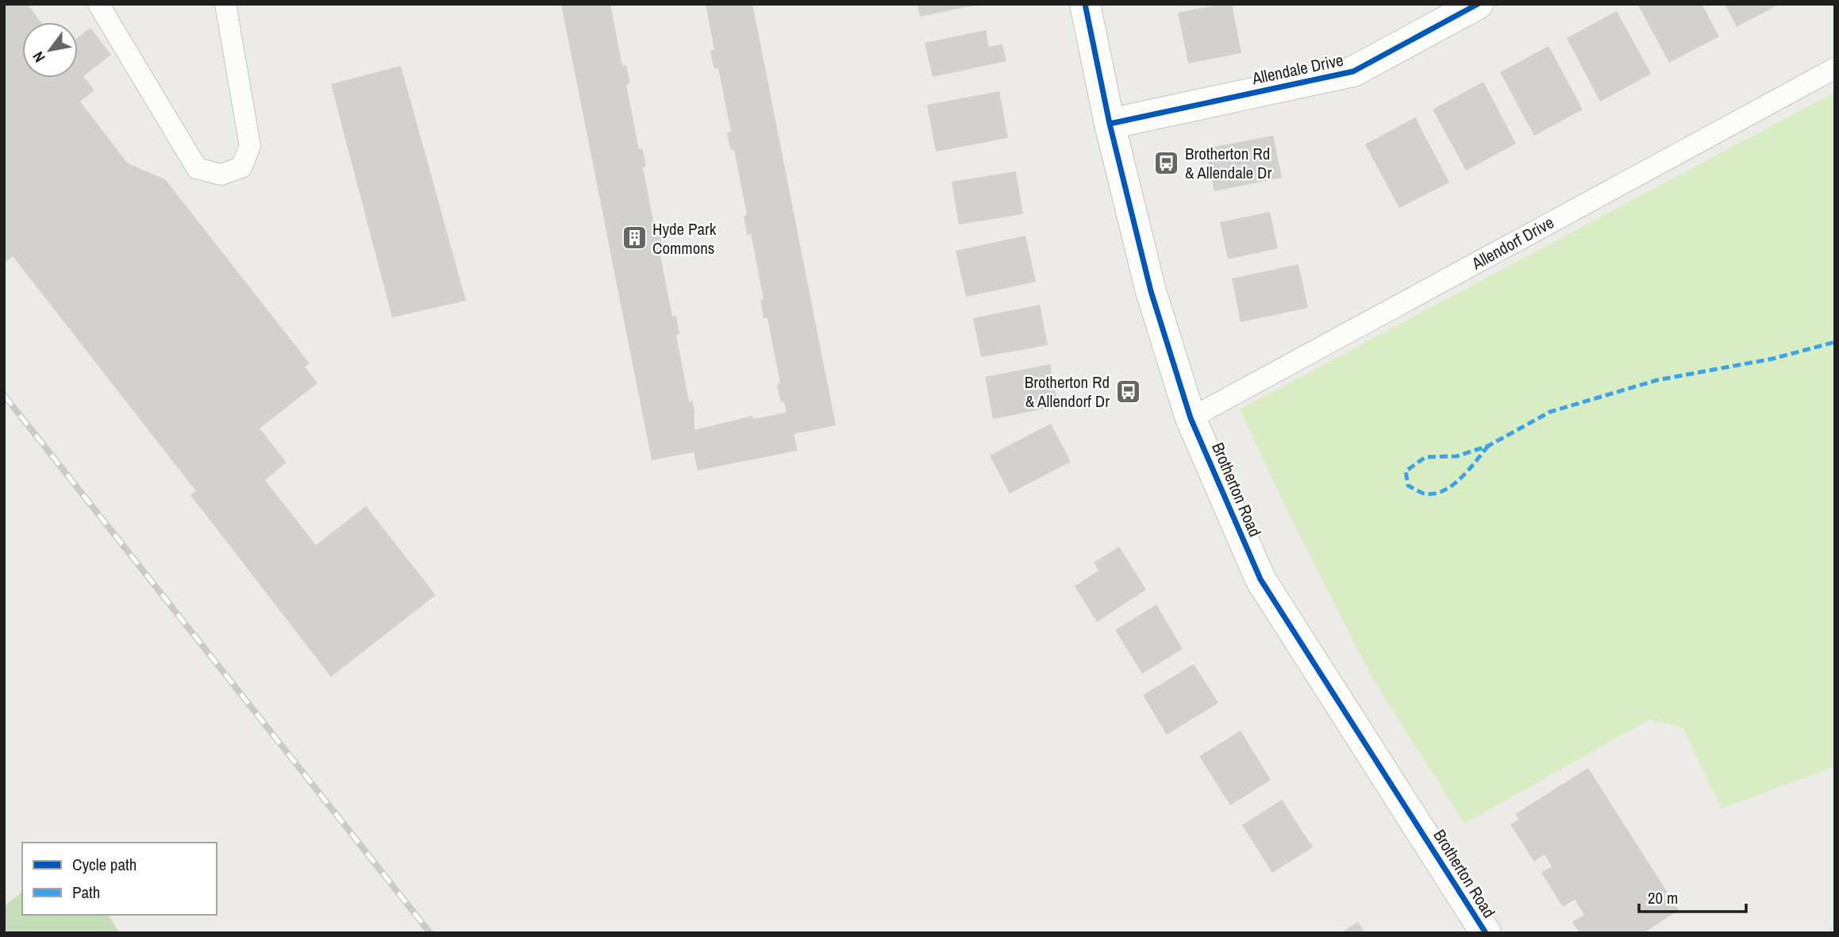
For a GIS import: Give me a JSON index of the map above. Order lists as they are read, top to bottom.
{
  "streets": {
    "street": ["Allendale Drive", "Brotherton Road"],
    "lane": ["Allendorf Drive"]
  },
  "crossings": [
    ["Allendale Drive", "Brotherton Road"],
    ["Allendorf Drive", "Brotherton Road"]
  ],
  "places": {
    "bus stop": ["Brotherton Rd & Allendale Dr", "Brotherton Rd & Allendorf Dr"],
    "building": ["Hyde Park Commons"]
  },
  "legend": ["Cycle path", "Path"],
  "scale_bar": "20 m",
  "north": "bottom left"
}
